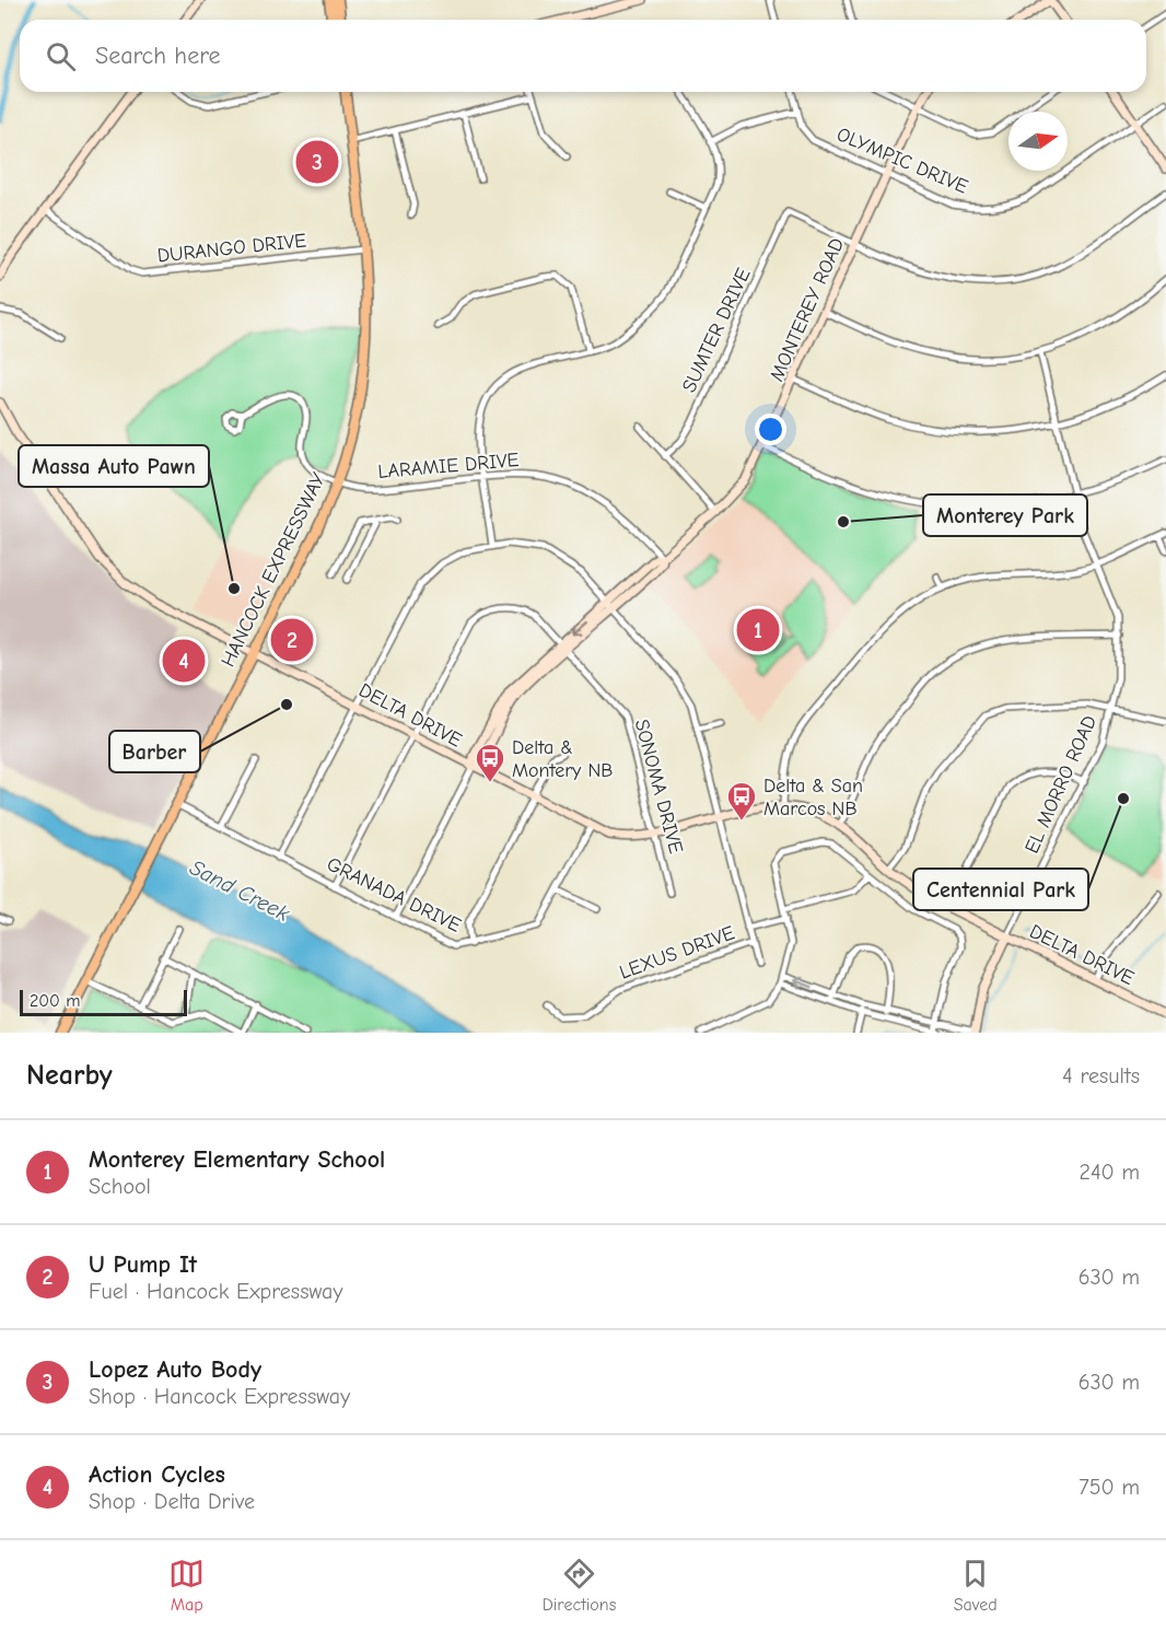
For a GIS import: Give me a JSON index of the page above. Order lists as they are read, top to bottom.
{
  "streets": {
    "main road": [
      "MONTEREY ROAD",
      "HANCOCK EXPRESSWAY",
      "DELTA DRIVE",
      "EL MORRO ROAD"
    ],
    "street": [
      "OLYMPIC DRIVE",
      "DURANGO DRIVE",
      "SUMTER DRIVE",
      "LARAMIE DRIVE",
      "SONOMA DRIVE",
      "GRANADA DRIVE",
      "LEXUS DRIVE"
    ]
  },
  "crossings": [
    ["OLYMPIC DRIVE", "MONTEREY ROAD"],
    ["DURANGO DRIVE", "HANCOCK EXPRESSWAY"],
    ["MONTEREY ROAD", "SUMTER DRIVE"],
    ["MONTEREY ROAD", "LARAMIE DRIVE"],
    ["MONTEREY ROAD", "DELTA DRIVE"],
    ["MONTEREY ROAD", "SONOMA DRIVE"],
    ["MONTEREY ROAD", "GRANADA DRIVE"],
    ["LARAMIE DRIVE", "HANCOCK EXPRESSWAY"],
    ["HANCOCK EXPRESSWAY", "DELTA DRIVE"],
    ["HANCOCK EXPRESSWAY", "GRANADA DRIVE"],
    ["DELTA DRIVE", "EL MORRO ROAD"],
    ["DELTA DRIVE", "SONOMA DRIVE"],
    ["DELTA DRIVE", "GRANADA DRIVE"],
    ["SONOMA DRIVE", "GRANADA DRIVE"]
  ],
  "water": ["Sand Creek"],
  "places": {
    "other": [
      "Monterey Park",
      "Massa Auto Pawn",
      "Barber",
      "Centennial Park"
    ],
    "bus stop": ["Delta & Montery NB", "Delta & San Marcos NB"]
  },
  "scale_bar": "200 m",
  "north": "right",
  "page": {
    "search": "Search here",
    "pins": [
      "3",
      "1",
      "2",
      "4"
    ],
    "scale": "200 m",
    "heading": ["Nearby", "4 results"],
    "list": [
      {
        "mark": "1",
        "name": "Monterey Elementary School",
        "note": "School",
        "value": "240 m"
      },
      {
        "mark": "2",
        "name": "U Pump It",
        "note": "Fuel · Hancock Expressway",
        "value": "630 m"
      },
      {
        "mark": "3",
        "name": "Lopez Auto Body",
        "note": "Shop · Hancock Expressway",
        "value": "630 m"
      },
      {
        "mark": "4",
        "name": "Action Cycles",
        "note": "Shop · Delta Drive",
        "value": "750 m"
      }
    ],
    "nav": ["Map", "Directions", "Saved"]
  }
}
